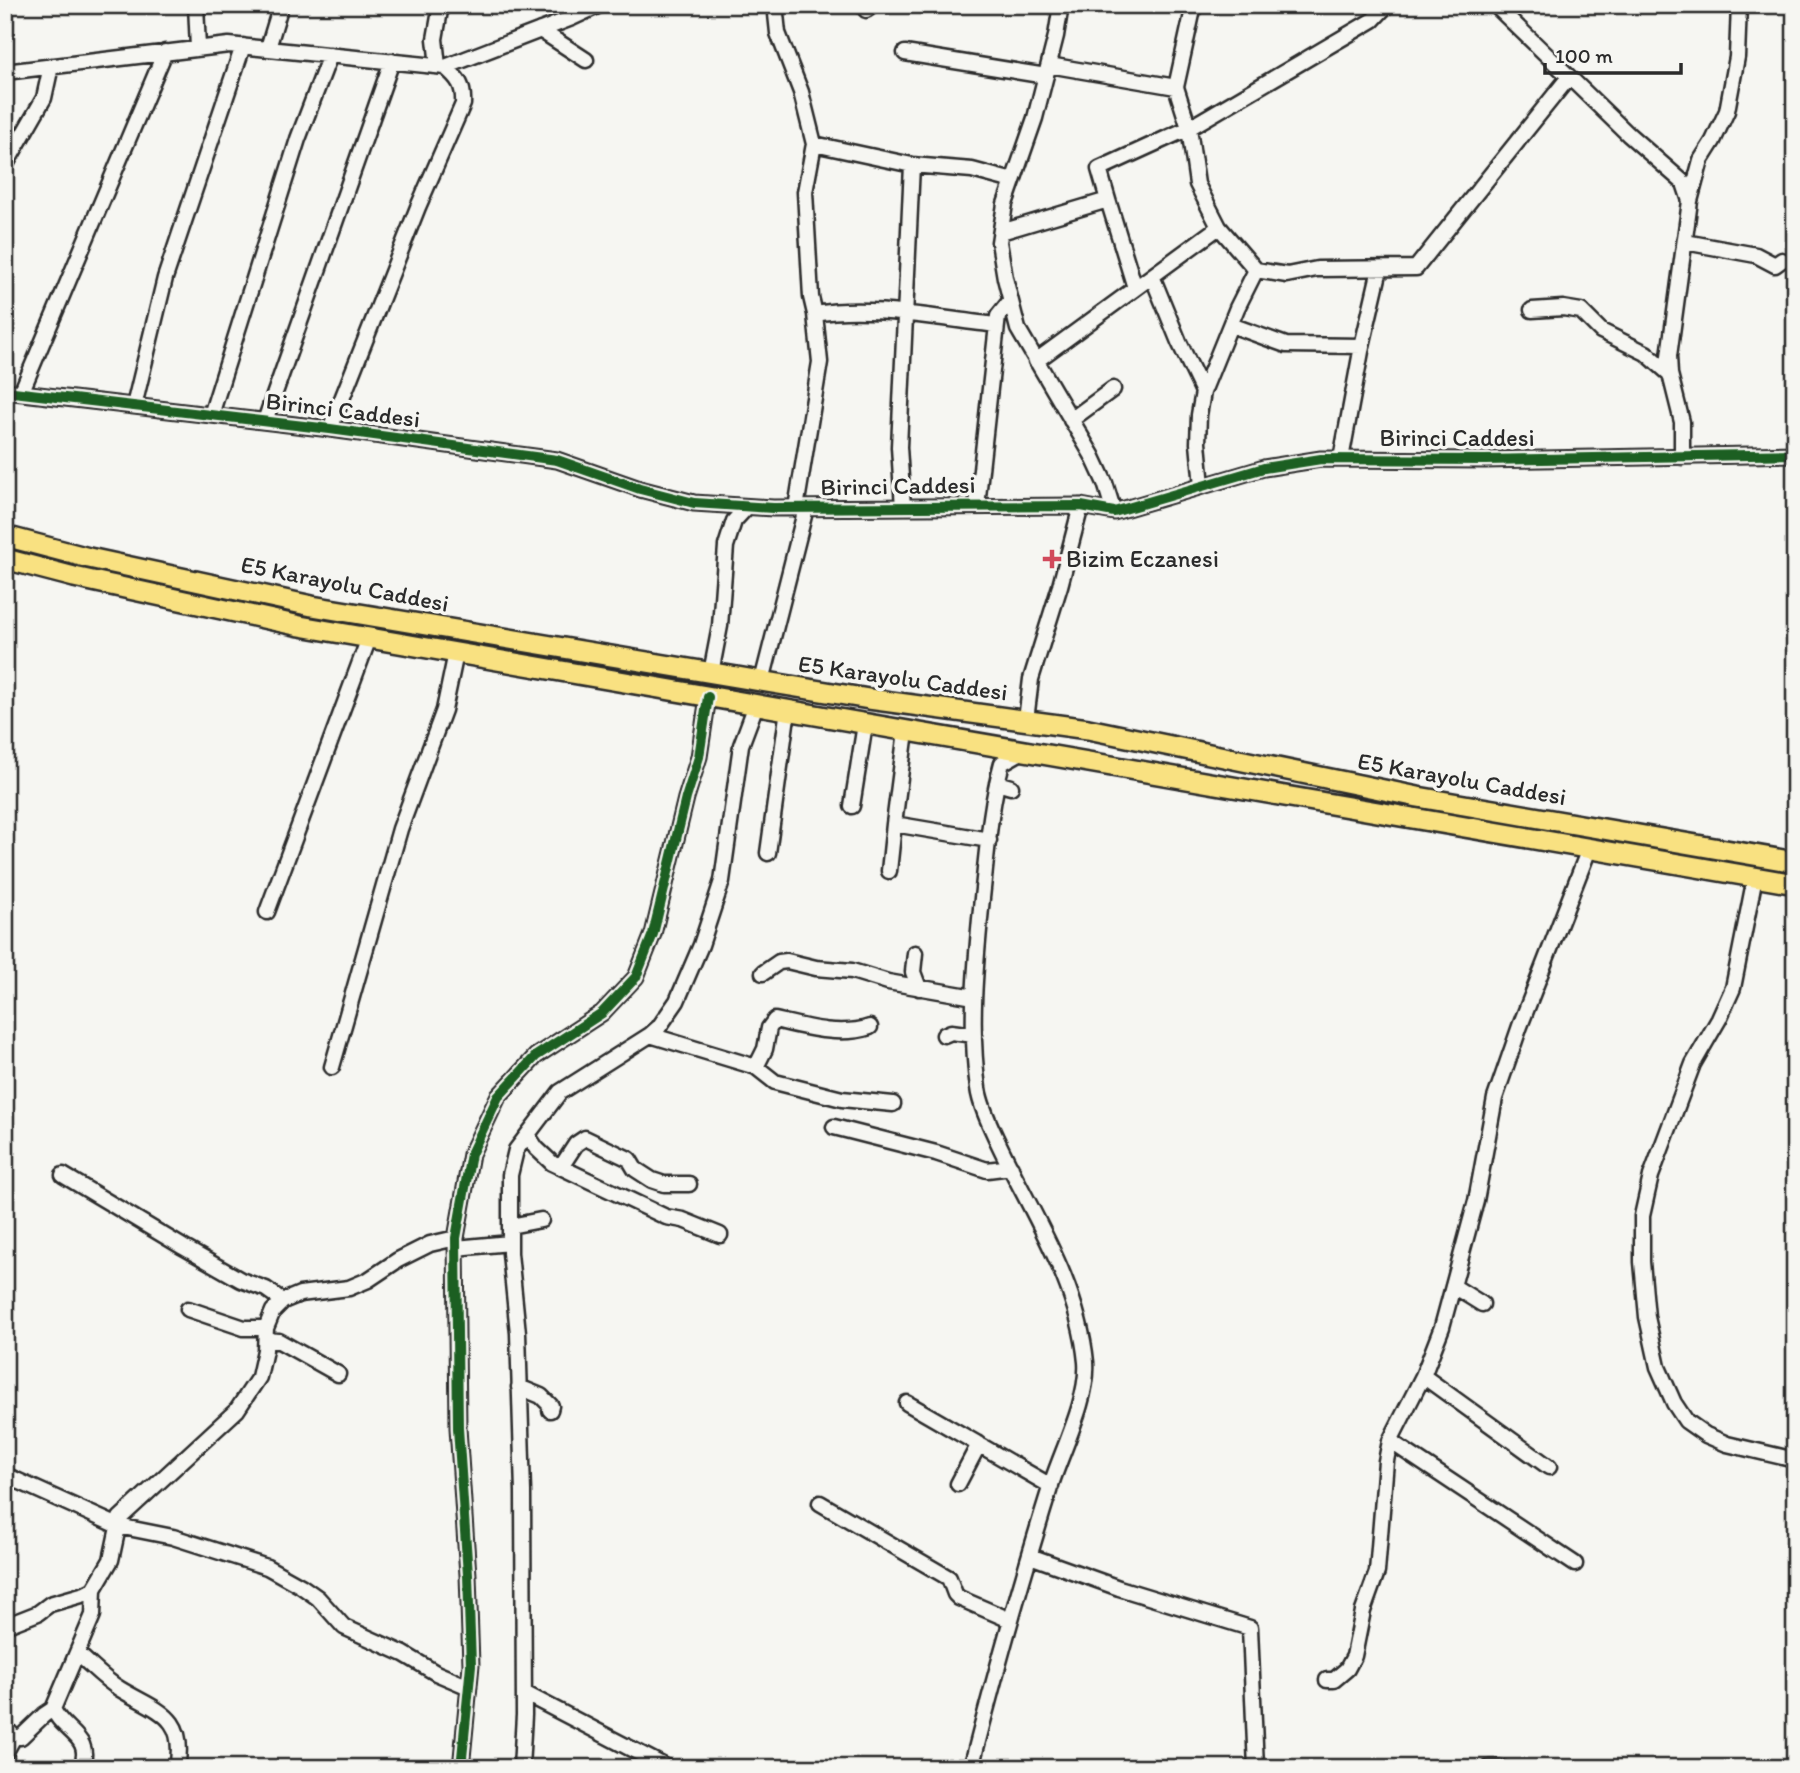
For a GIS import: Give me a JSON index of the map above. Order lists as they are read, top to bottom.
{
  "streets": {
    "highway": ["E5 Karayolu Caddesi"],
    "street": ["Birinci Caddesi"]
  },
  "places": {
    "health": ["Bizim Eczanesi"]
  },
  "scale_bar": "100 m"
}
